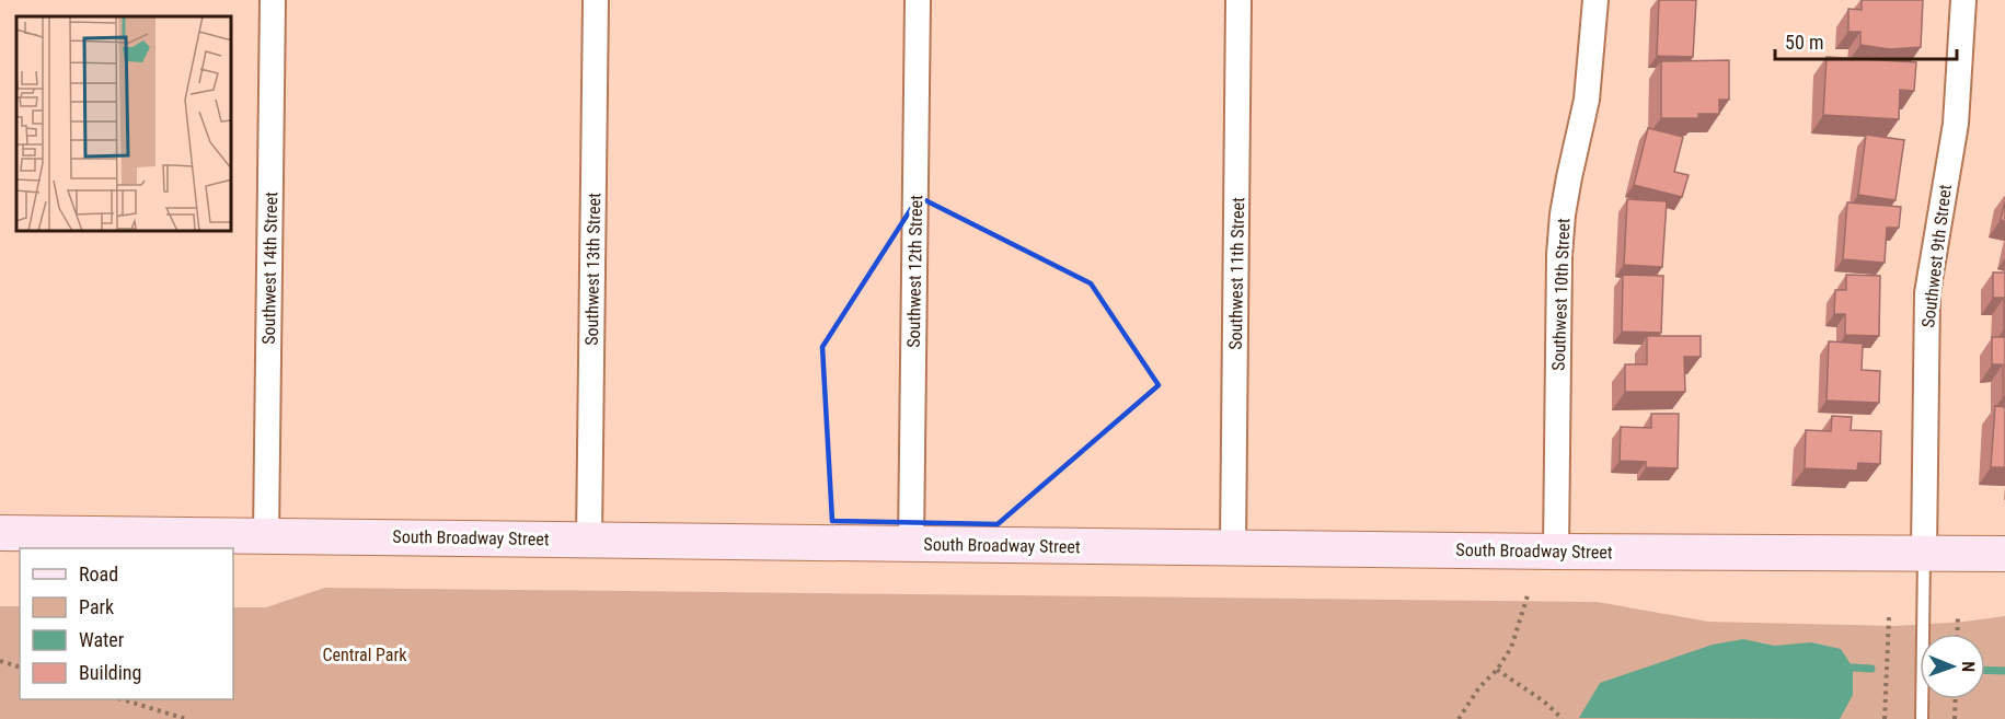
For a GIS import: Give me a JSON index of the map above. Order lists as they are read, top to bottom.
{
  "streets": {
    "main road": ["South Broadway Street"],
    "street": [
      "Southwest 9th Street",
      "Southwest 14th Street",
      "Southwest 13th Street",
      "Southwest 12th Street",
      "Southwest 11th Street",
      "Southwest 10th Street"
    ]
  },
  "crossings": [
    ["Southwest 9th Street", "South Broadway Street"],
    ["Southwest 14th Street", "South Broadway Street"],
    ["Southwest 13th Street", "South Broadway Street"],
    ["Southwest 12th Street", "South Broadway Street"],
    ["Southwest 11th Street", "South Broadway Street"],
    ["Southwest 10th Street", "South Broadway Street"]
  ],
  "parks": ["Central Park"],
  "legend": [
    "Road",
    "Park",
    "Water",
    "Building"
  ],
  "scale_bar": "50 m",
  "north": "right"
}
